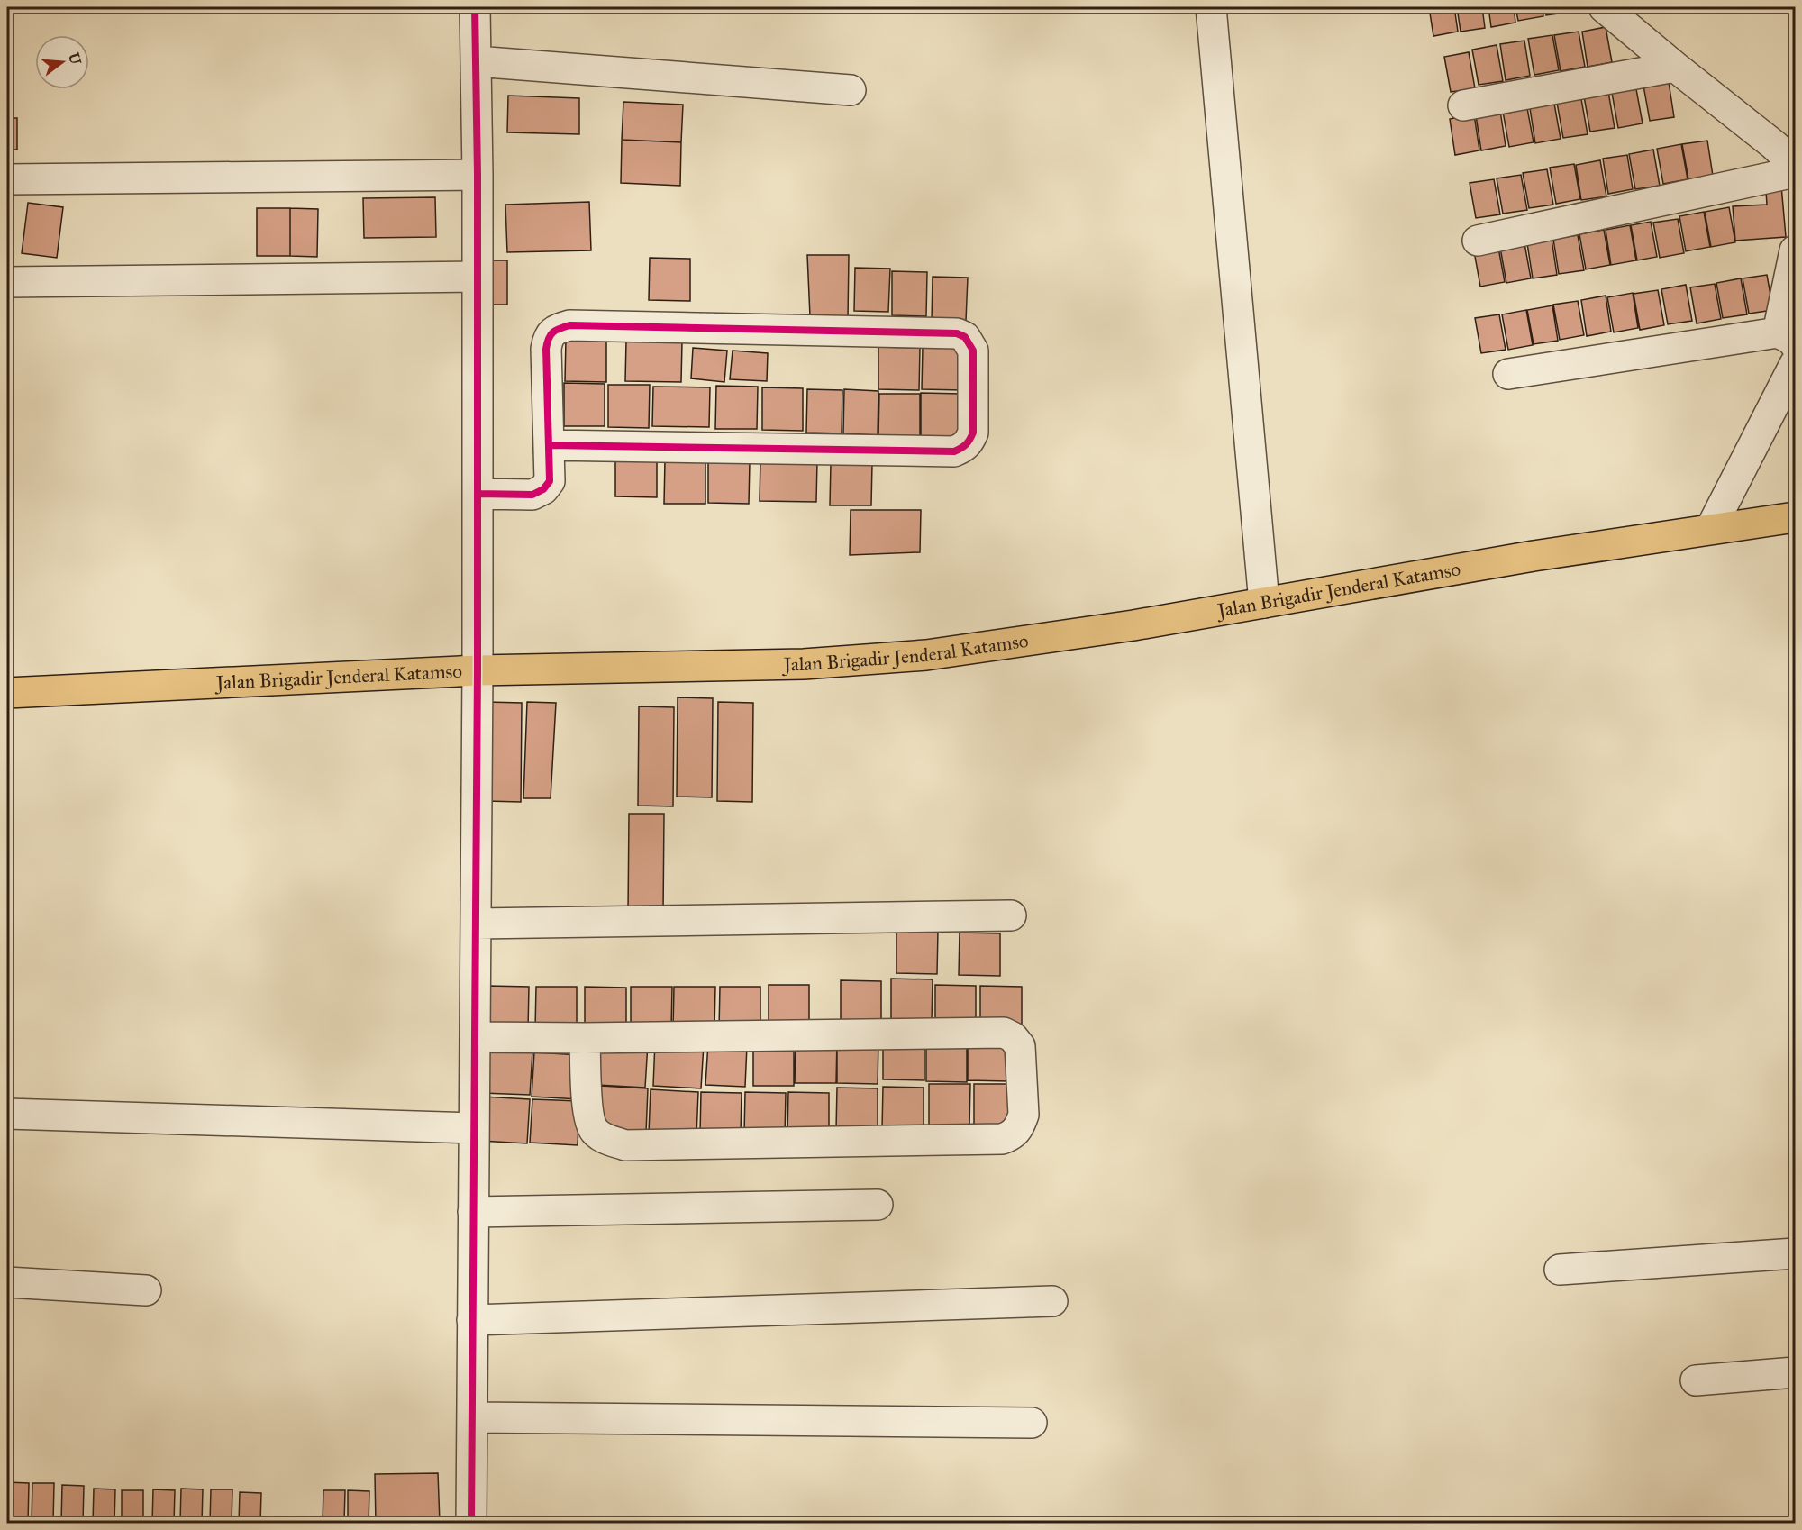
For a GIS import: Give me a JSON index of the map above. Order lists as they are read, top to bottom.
{
  "streets": {
    "main road": ["Jalan Brigadir Jenderal Katamso"]
  },
  "north": "right"
}
